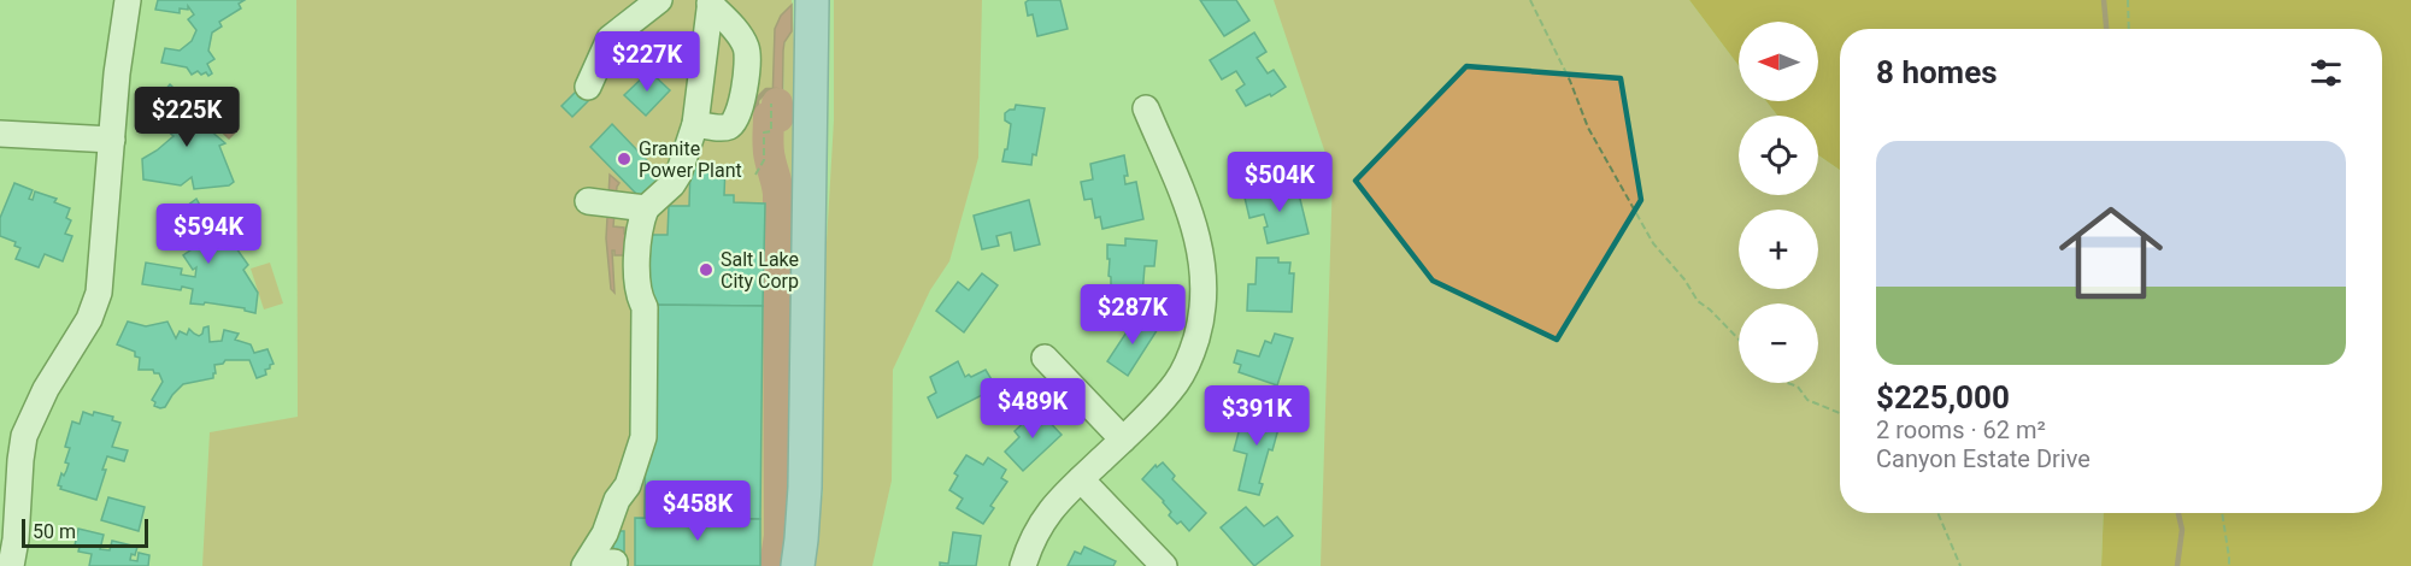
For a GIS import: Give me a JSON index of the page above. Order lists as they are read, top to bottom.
{
  "places": ["Granite Power Plant", "Salt Lake City Corp"],
  "scale_bar": "50 m",
  "north": "left",
  "page": {
    "map_buttons": ["+", "−"],
    "heading": "8 homes",
    "price": [
      "$227K",
      "$225K",
      "$504K",
      "$594K",
      "$287K",
      "$489K",
      "$391K",
      "$458K"
    ],
    "list": [
      {
        "name": "$225,000",
        "note": "2 rooms · 62 m² · Canyon Estate Drive"
      }
    ],
    "scale": "50 m"
  }
}
